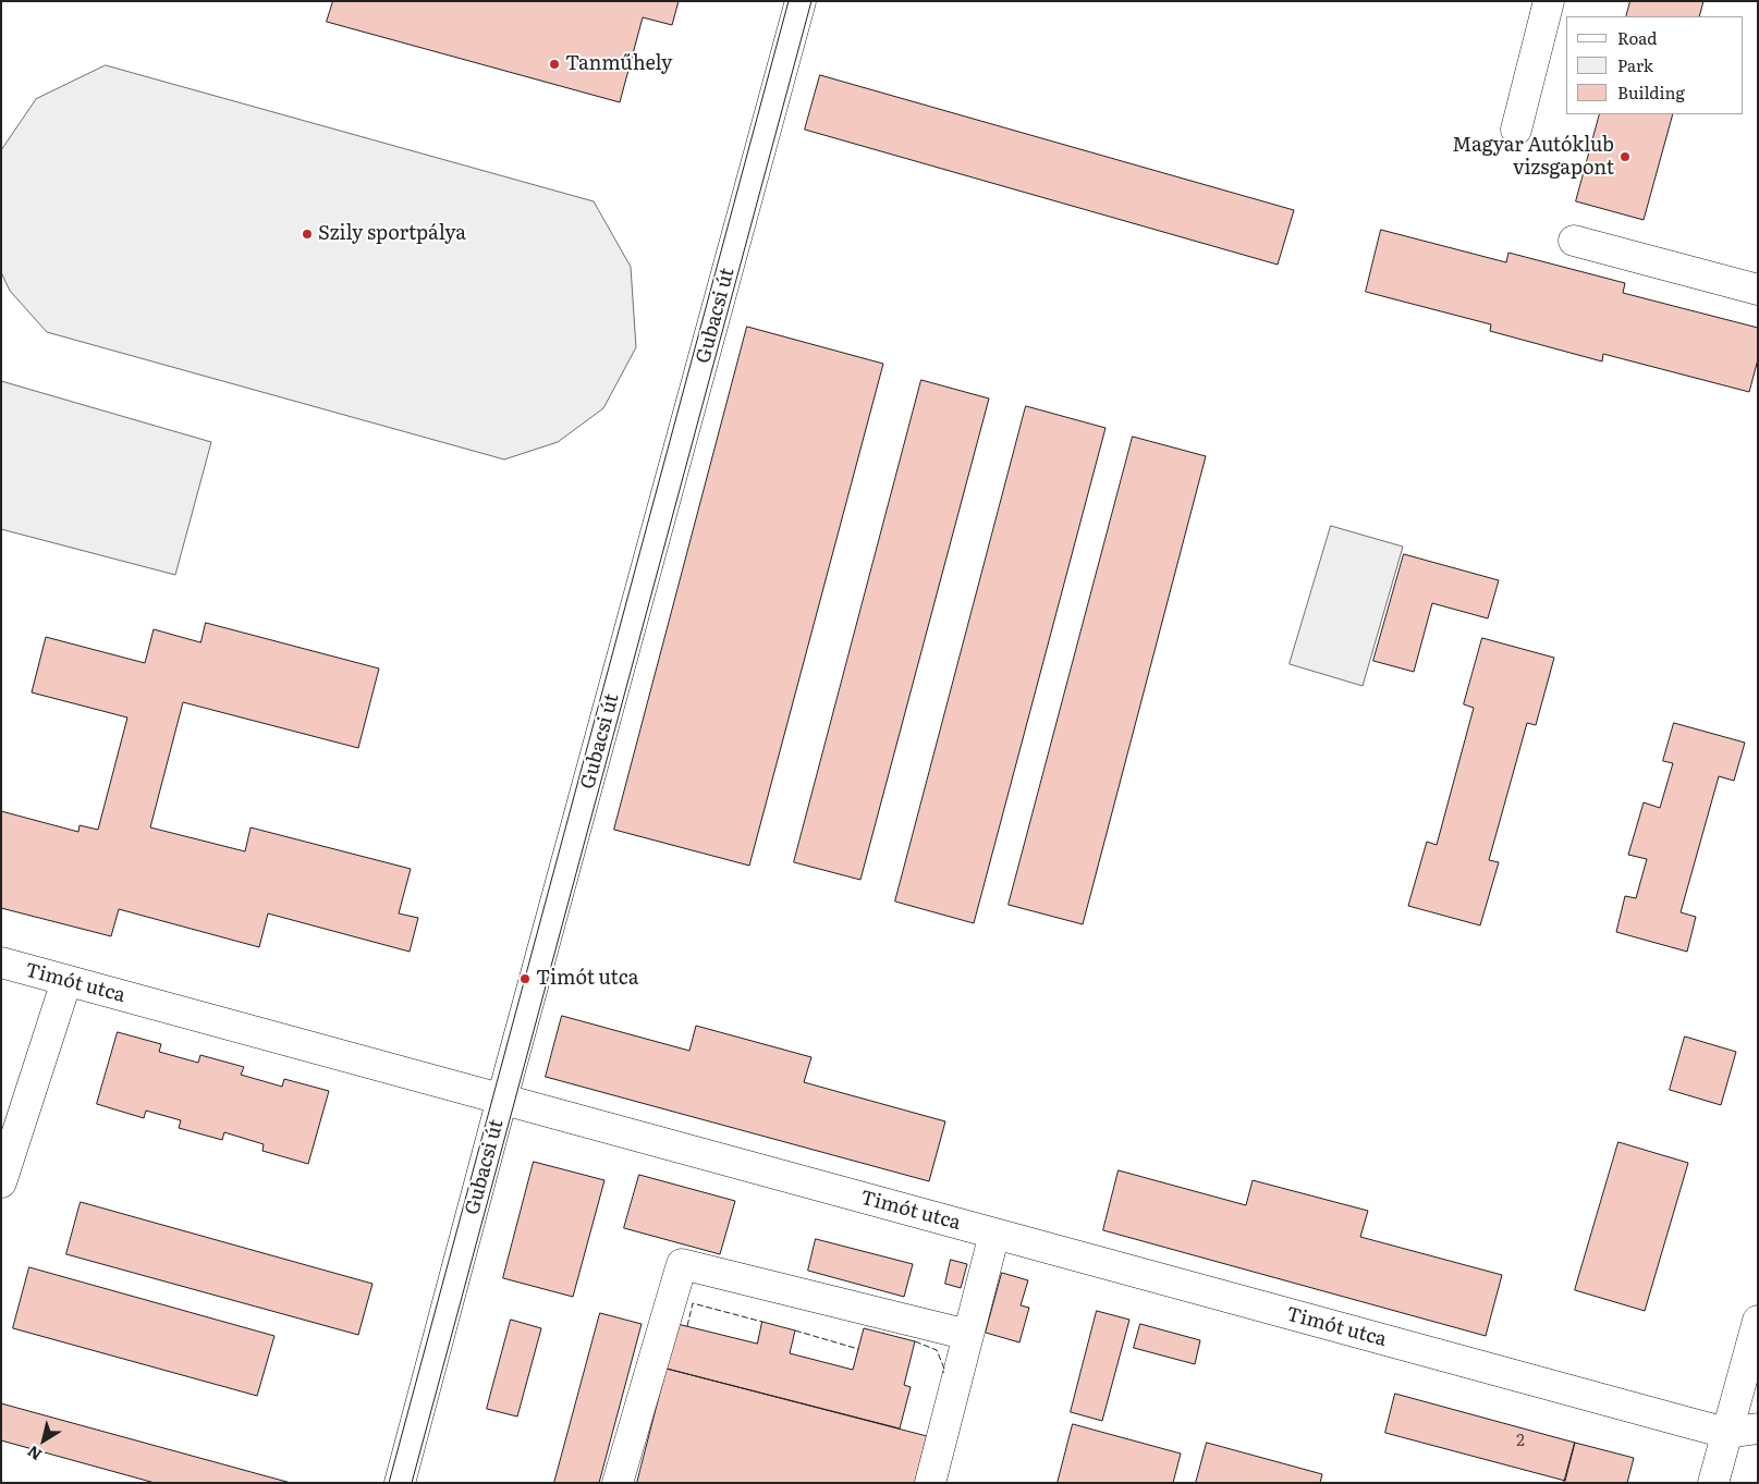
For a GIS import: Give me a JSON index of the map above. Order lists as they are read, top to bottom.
{
  "streets": {
    "street": ["Gubacsi út", "Timót utca"]
  },
  "crossings": [
    ["Gubacsi út", "Timót utca"]
  ],
  "places": [
    "Tanműhely",
    "Magyar Autóklub vizsgapont",
    "Szily sportpálya",
    "Timót utca"
  ],
  "house_numbers": ["2"],
  "legend": ["Road", "Park", "Building"],
  "north": "bottom left"
}
